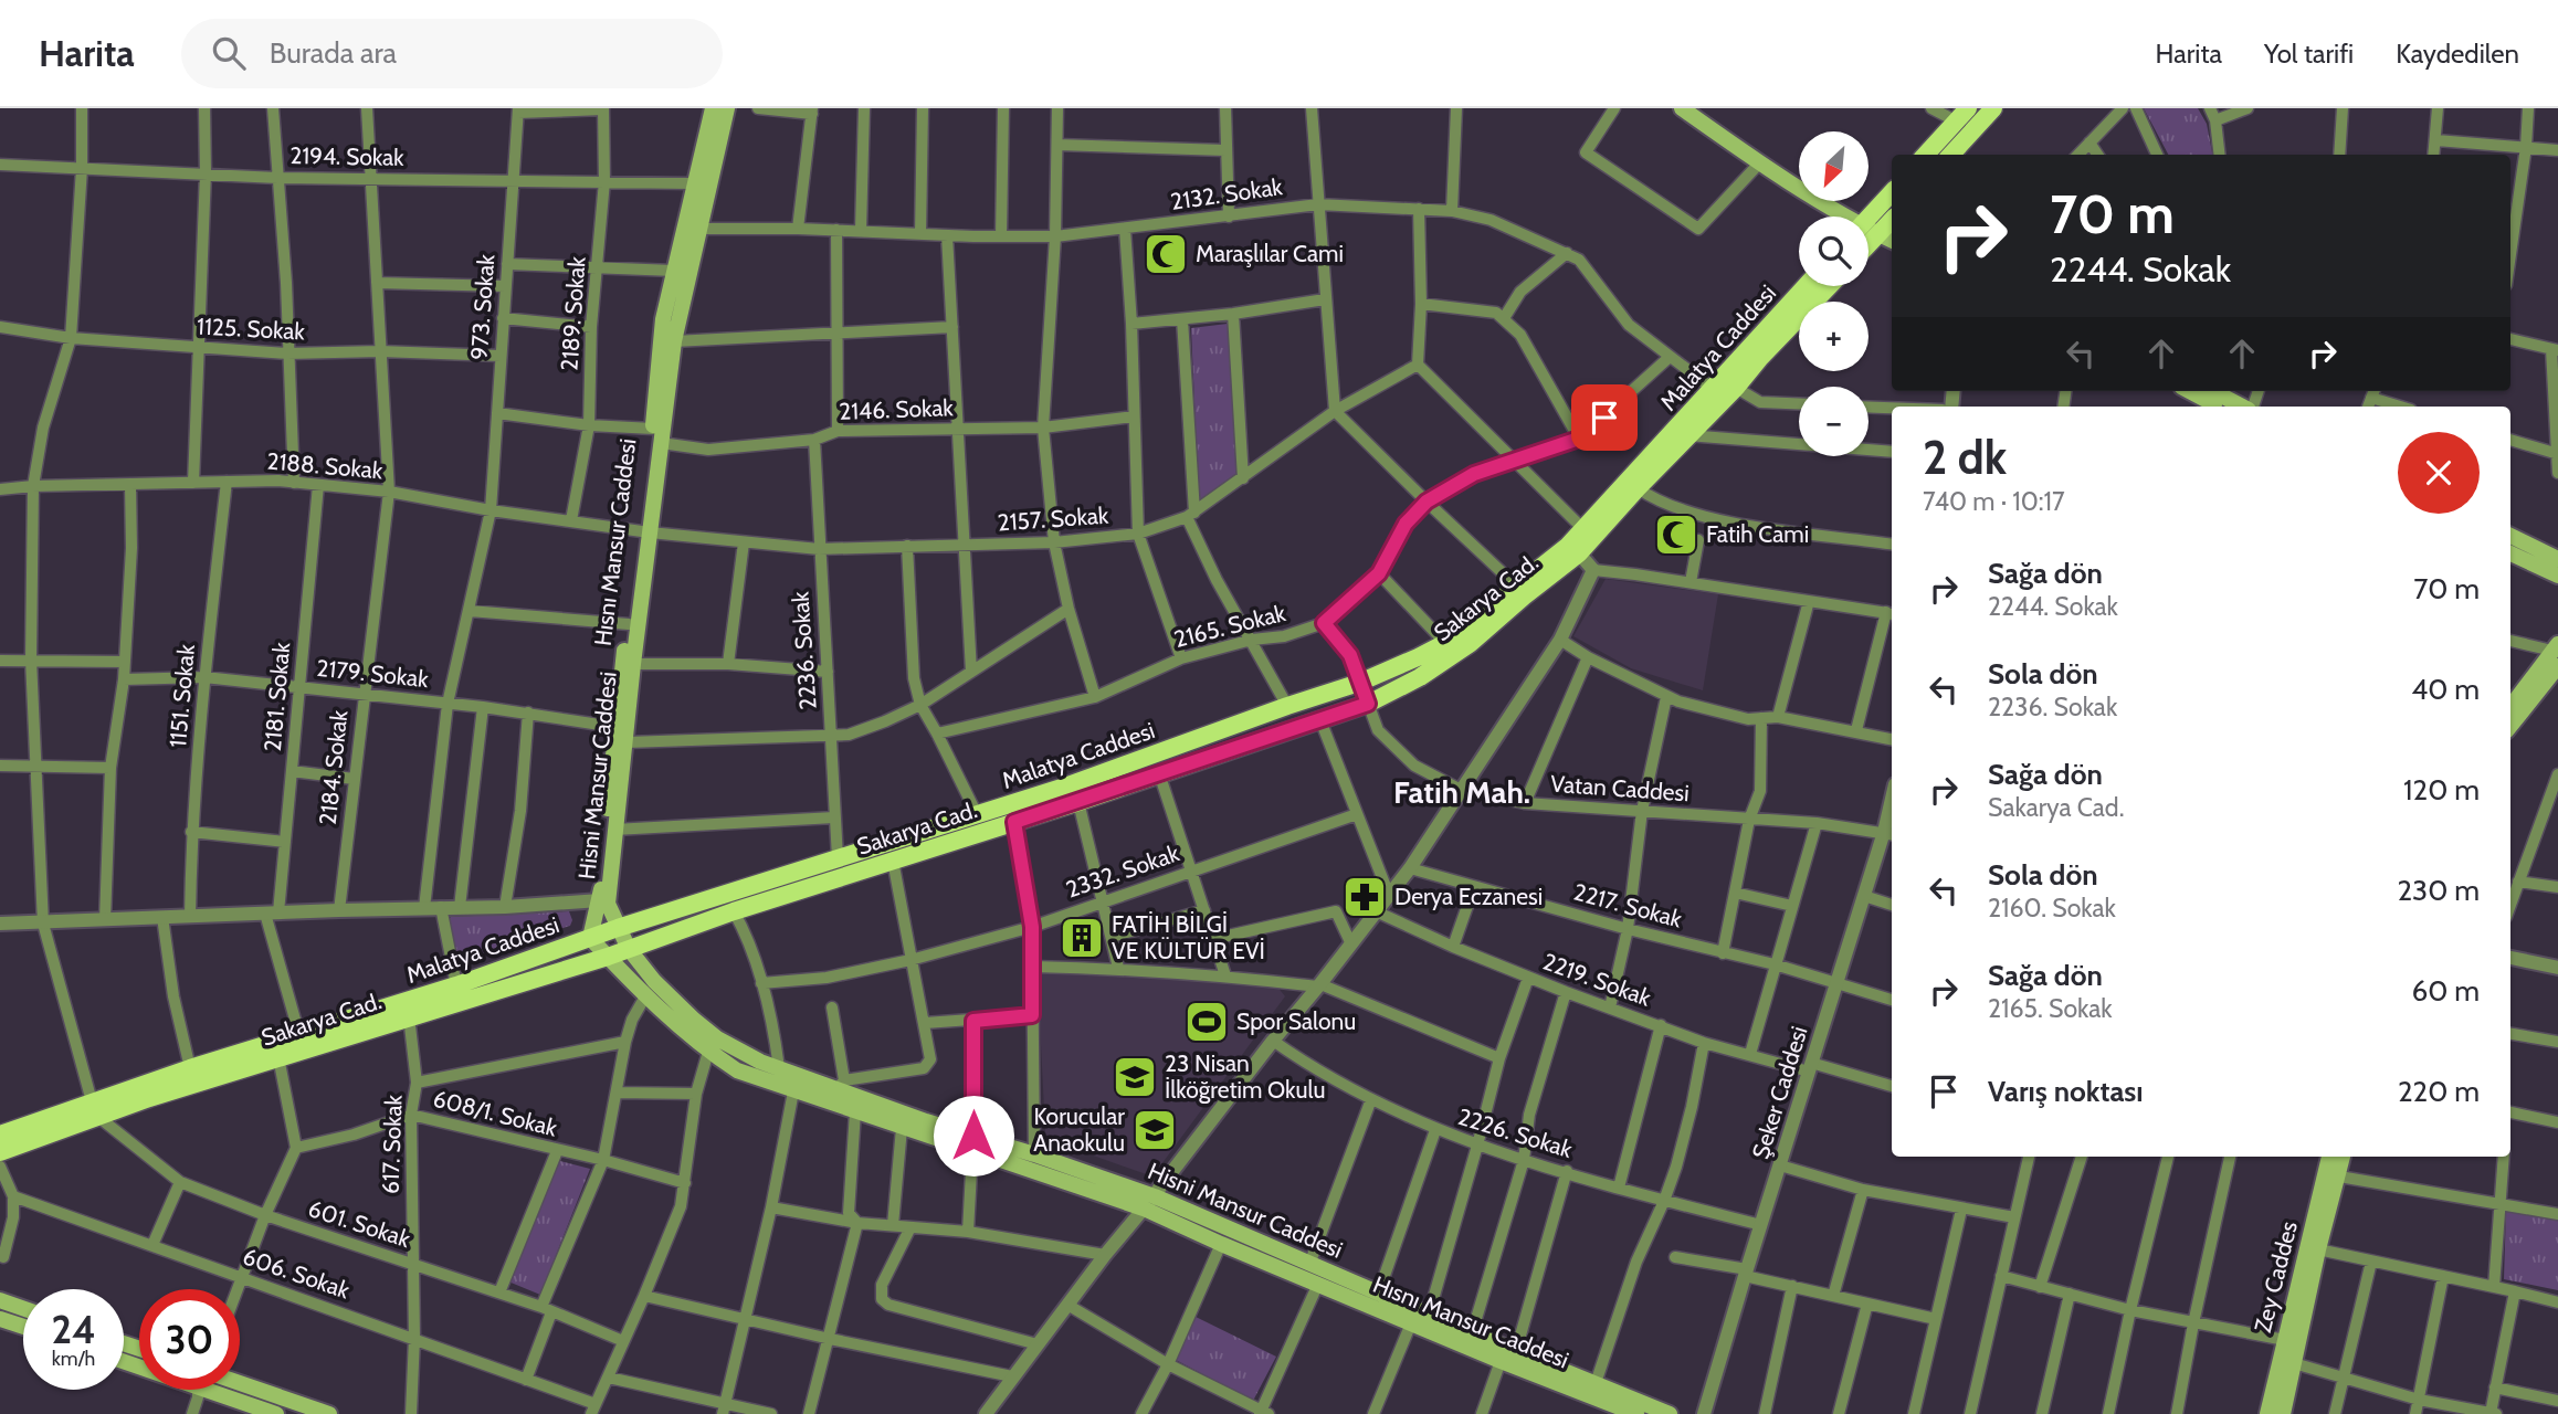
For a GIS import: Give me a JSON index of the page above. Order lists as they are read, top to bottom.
{
  "streets": {
    "main road": [
      "Malatya Caddesi",
      "Hısnı Mansur Caddesi",
      "Sakarya Cad.",
      "Hisni Mansur Caddesi",
      "Zey Caddes"
    ],
    "street": [
      "2194. Sokak",
      "2132. Sokak",
      "973. Sokak",
      "2189. Sokak",
      "1125. Sokak",
      "2146. Sokak",
      "2188. Sokak",
      "2157. Sokak",
      "2165. Sokak",
      "2236. Sokak",
      "2179. Sokak",
      "1151. Sokak",
      "2181. Sokak",
      "2184. Sokak",
      "Vatan Caddesi",
      "2332. Sokak",
      "2217. Sokak",
      "2219. Sokak",
      "Şeker Caddesi",
      "608/1. Sokak",
      "2226. Sokak",
      "617. Sokak",
      "601. Sokak",
      "606. Sokak"
    ]
  },
  "crossings": [
    ["2194. Sokak", "973. Sokak"],
    ["2194. Sokak", "2189. Sokak"],
    ["2194. Sokak", "Hısnı Mansur Caddesi"],
    ["2194. Sokak", "2184. Sokak"],
    ["2132. Sokak", "Malatya Caddesi"],
    ["2132. Sokak", "Hısnı Mansur Caddesi"],
    ["2132. Sokak", "2165. Sokak"],
    ["2132. Sokak", "Hisni Mansur Caddesi"],
    ["973. Sokak", "1125. Sokak"],
    ["973. Sokak", "2146. Sokak"],
    ["973. Sokak", "2188. Sokak"],
    ["973. Sokak", "2179. Sokak"],
    ["2189. Sokak", "2146. Sokak"],
    ["2189. Sokak", "2188. Sokak"],
    ["1125. Sokak", "2184. Sokak"],
    ["Malatya Caddesi", "Hısnı Mansur Caddesi"],
    ["Malatya Caddesi", "Sakarya Cad."],
    ["Malatya Caddesi", "2236. Sokak"],
    ["Malatya Caddesi", "Hisni Mansur Caddesi"],
    ["Malatya Caddesi", "Vatan Caddesi"],
    ["Malatya Caddesi", "601. Sokak"],
    ["2146. Sokak", "Hısnı Mansur Caddesi"],
    ["2146. Sokak", "2236. Sokak"],
    ["2146. Sokak", "Hisni Mansur Caddesi"],
    ["2188. Sokak", "2157. Sokak"],
    ["2188. Sokak", "Hısnı Mansur Caddesi"],
    ["2188. Sokak", "1151. Sokak"],
    ["2188. Sokak", "2181. Sokak"],
    ["2188. Sokak", "2184. Sokak"],
    ["2188. Sokak", "Hisni Mansur Caddesi"],
    ["2157. Sokak", "Hısnı Mansur Caddesi"],
    ["2157. Sokak", "2236. Sokak"],
    ["2157. Sokak", "Hisni Mansur Caddesi"],
    ["Hısnı Mansur Caddesi", "Sakarya Cad."],
    ["Hısnı Mansur Caddesi", "2179. Sokak"],
    ["Hısnı Mansur Caddesi", "Hisni Mansur Caddesi"],
    ["Sakarya Cad.", "Hisni Mansur Caddesi"],
    ["Sakarya Cad.", "Vatan Caddesi"],
    ["Sakarya Cad.", "617. Sokak"],
    ["Sakarya Cad.", "601. Sokak"],
    ["2165. Sokak", "Vatan Caddesi"],
    ["2179. Sokak", "1151. Sokak"],
    ["2179. Sokak", "2181. Sokak"],
    ["2179. Sokak", "2184. Sokak"],
    ["Vatan Caddesi", "Şeker Caddesi"],
    ["2217. Sokak", "Şeker Caddesi"],
    ["2219. Sokak", "Şeker Caddesi"],
    ["Şeker Caddesi", "2226. Sokak"],
    ["608/1. Sokak", "617. Sokak"],
    ["617. Sokak", "601. Sokak"],
    ["617. Sokak", "606. Sokak"]
  ],
  "districts": ["Fatih Mah."],
  "places": {
    "mosque": ["Maraşlılar Cami", "Fatih Cami"],
    "pharmacy": ["Derya Eczanesi"],
    "building": ["FATİH BİLGİ VE KÜLTÜR EVİ"],
    "sports": ["Spor Salonu"],
    "school or university": ["23 Nisan İlköğretim Okulu", "Korucular Anaokulu"]
  },
  "north": "bottom left",
  "page": {
    "header": "Harita",
    "search": "Burada ara",
    "nav": ["Harita", "Yol tarifi", "Kaydedilen"],
    "map_buttons": ["+", "−"],
    "turn": ["70 m", "2244. Sokak"],
    "heading": ["2 dk", "740 m · 10:17"],
    "list": [
      {
        "name": "Sağa dön",
        "note": "2244. Sokak",
        "value": "70 m"
      },
      {
        "name": "Sola dön",
        "note": "2236. Sokak",
        "value": "40 m"
      },
      {
        "name": "Sağa dön",
        "note": "Sakarya Cad.",
        "value": "120 m"
      },
      {
        "name": "Sola dön",
        "note": "2160. Sokak",
        "value": "230 m"
      },
      {
        "name": "Sağa dön",
        "note": "2165. Sokak",
        "value": "60 m"
      },
      {
        "name": "Varış noktası",
        "value": "220 m"
      }
    ],
    "speed": "24 km/h",
    "limit": "30"
  }
}
